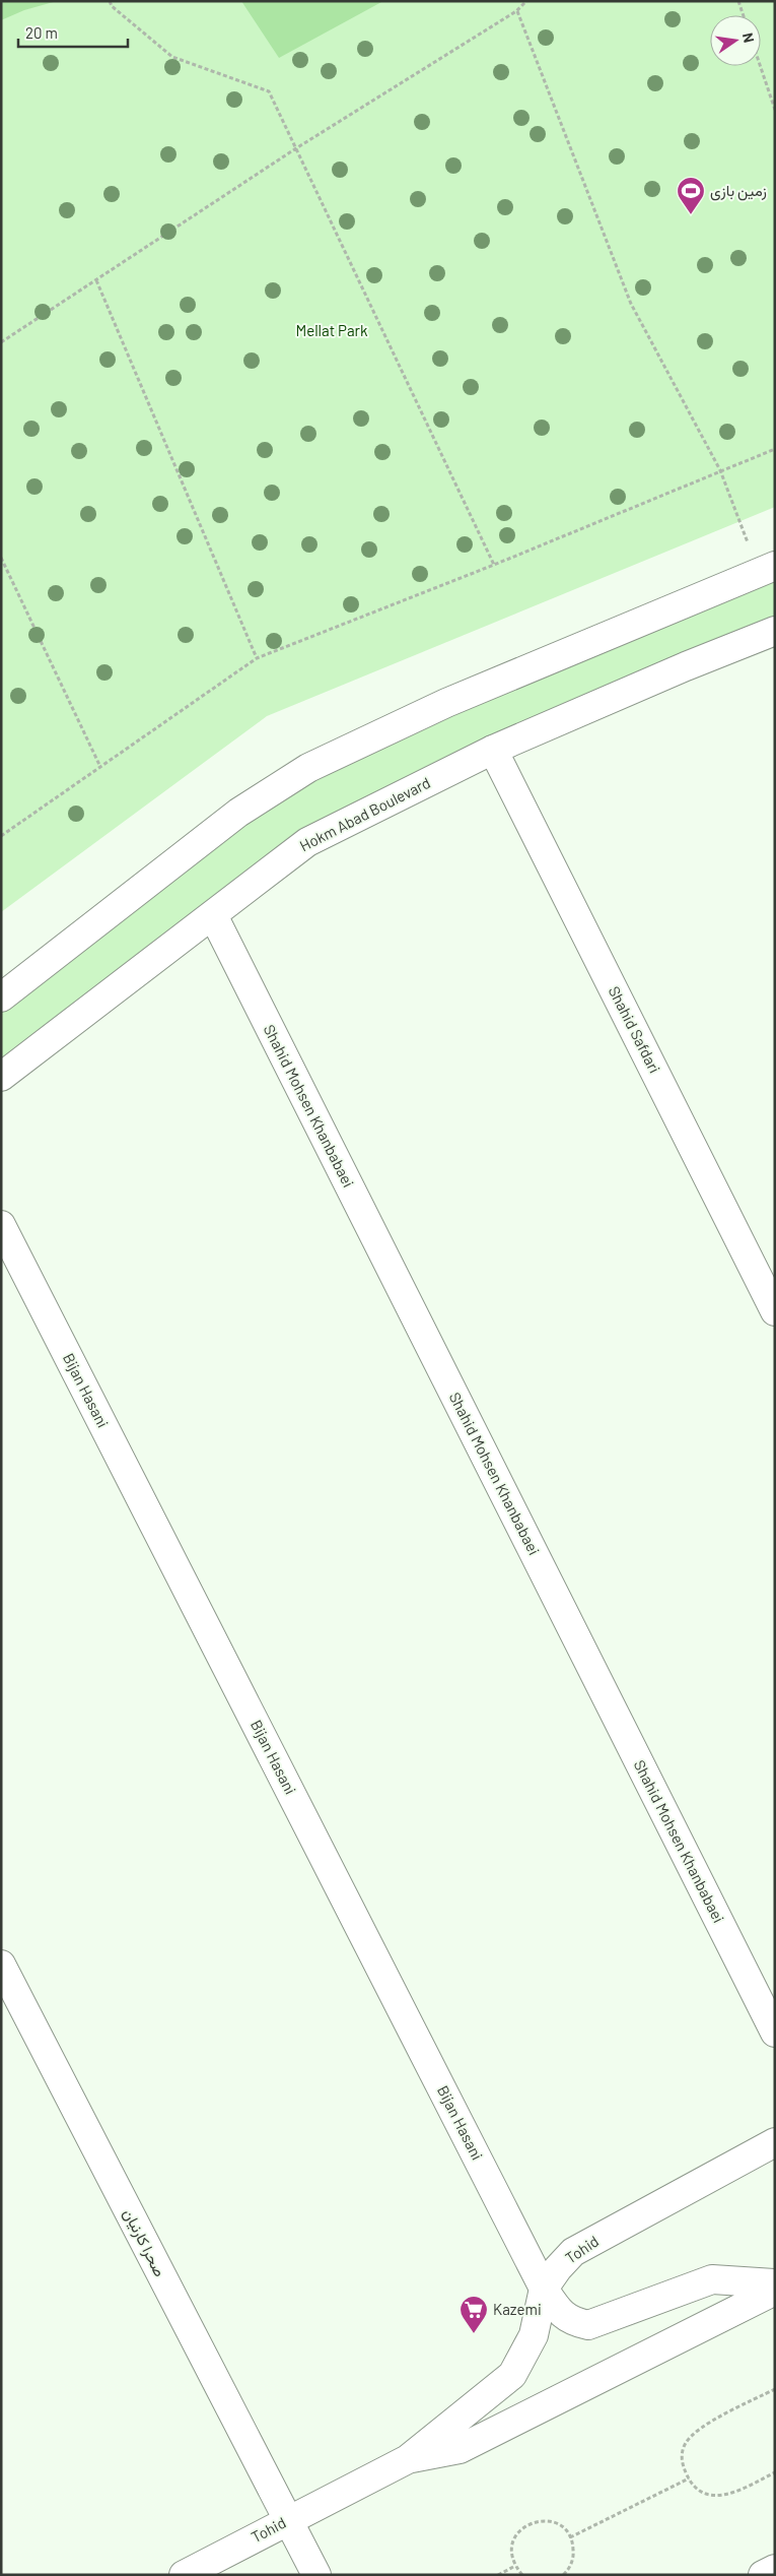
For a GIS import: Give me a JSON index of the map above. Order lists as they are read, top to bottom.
{
  "streets": {
    "street": [
      "Hokm Abad Boulevard",
      "Shahid Safdari",
      "Shahid Mohsen Khanbabaei",
      "Bijan Hasani",
      "صحرا کارنیان",
      "Tohid"
    ]
  },
  "crossings": [
    ["Hokm Abad Boulevard", "Shahid Safdari"],
    ["Hokm Abad Boulevard", "Shahid Mohsen Khanbabaei"],
    ["Bijan Hasani", "Tohid"],
    ["صحرا کارنیان", "Tohid"]
  ],
  "parks": ["Mellat Park"],
  "places": {
    "sports": ["زمین بازی"],
    "supermarket": ["Kazemi"]
  },
  "scale_bar": "20 m",
  "north": "right"
}
